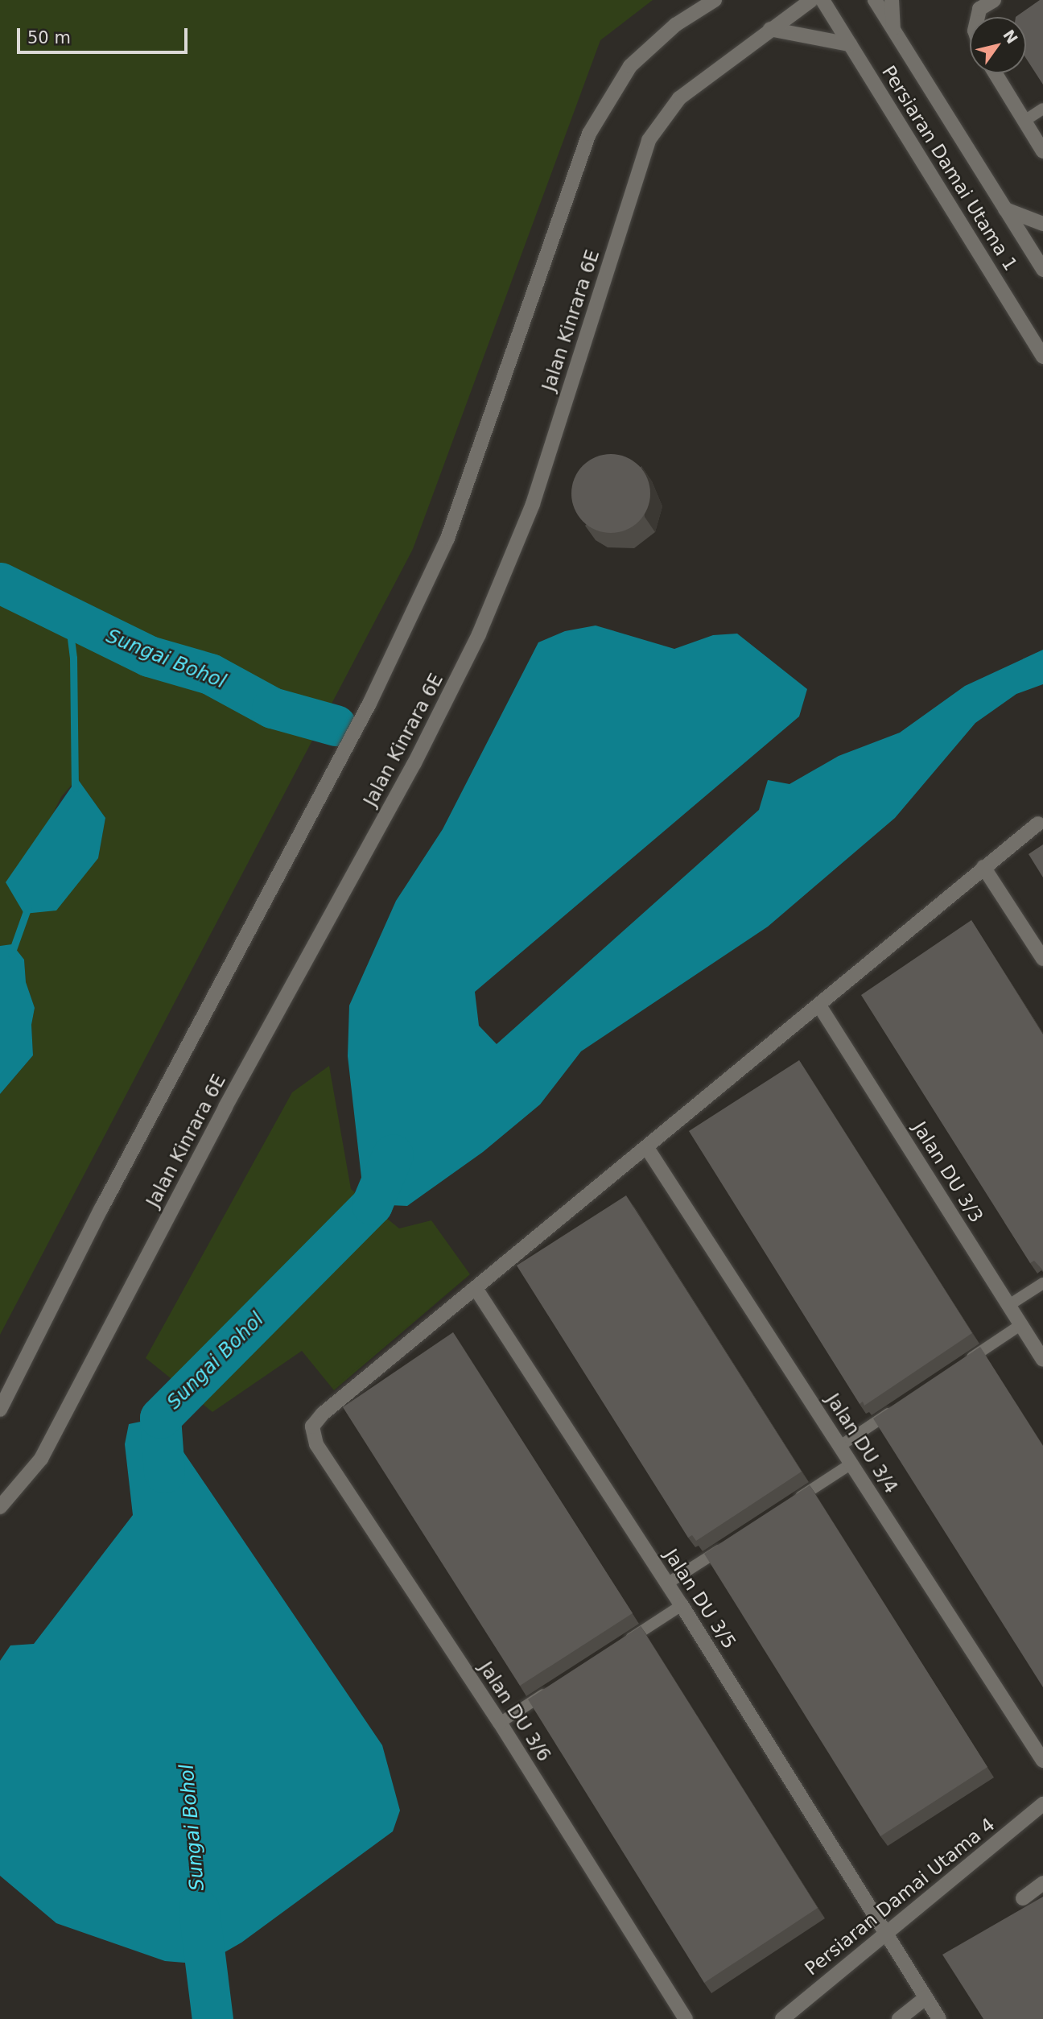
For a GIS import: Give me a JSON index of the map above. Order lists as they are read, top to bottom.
{
  "streets": {
    "street": [
      "Persiaran Damai Utama 1",
      "Jalan Kinrara 6E",
      "Jalan DU 3/3",
      "Jalan DU 3/4",
      "Jalan DU 3/5",
      "Jalan DU 3/6",
      "Persiaran Damai Utama 4"
    ]
  },
  "crossings": [
    ["Jalan DU 3/5", "Jalan DU 3/6"],
    ["Jalan DU 3/5", "Persiaran Damai Utama 4"]
  ],
  "water": ["Sungai Bohol"],
  "scale_bar": "50 m",
  "north": "top right"
}
